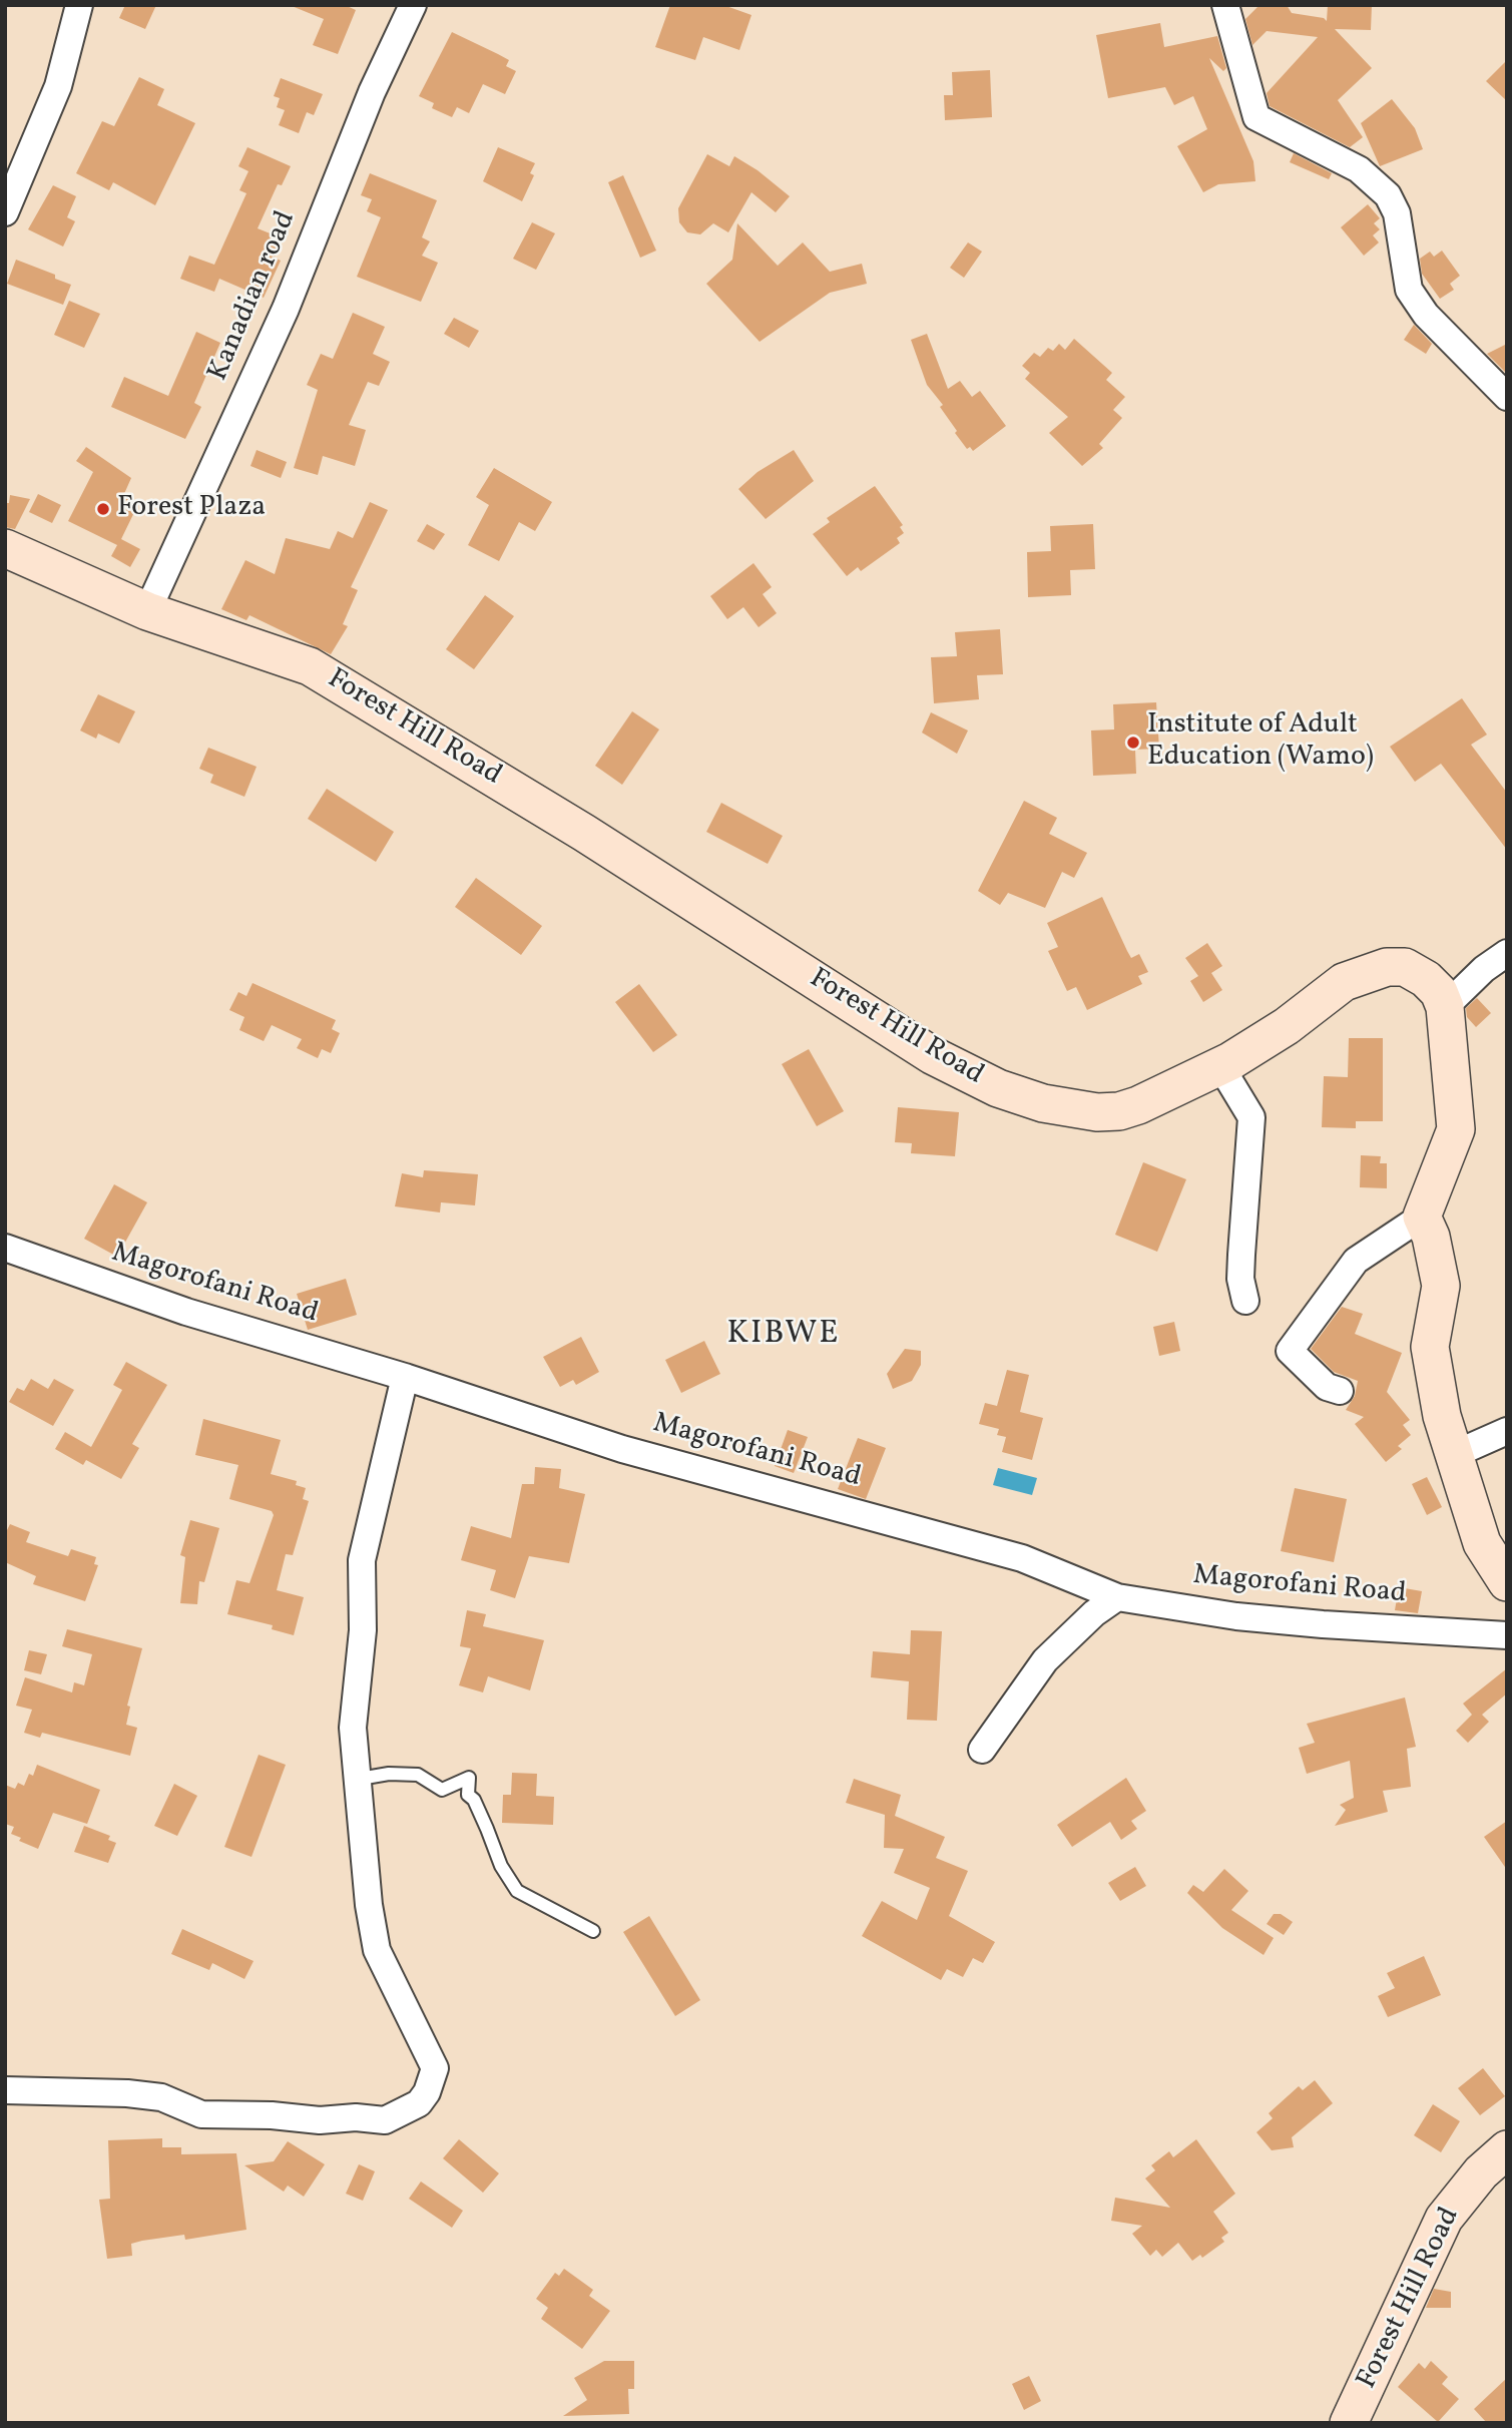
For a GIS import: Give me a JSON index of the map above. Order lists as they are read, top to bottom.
{
  "streets": {
    "street": ["Kanadian road", "Forest Hill Road", "Magorofani Road"]
  },
  "crossings": [
    ["Kanadian road", "Forest Hill Road"]
  ],
  "districts": ["KIBWE"],
  "places": ["Forest Plaza", "Institute of Adult Education (Wamo)"]
}
